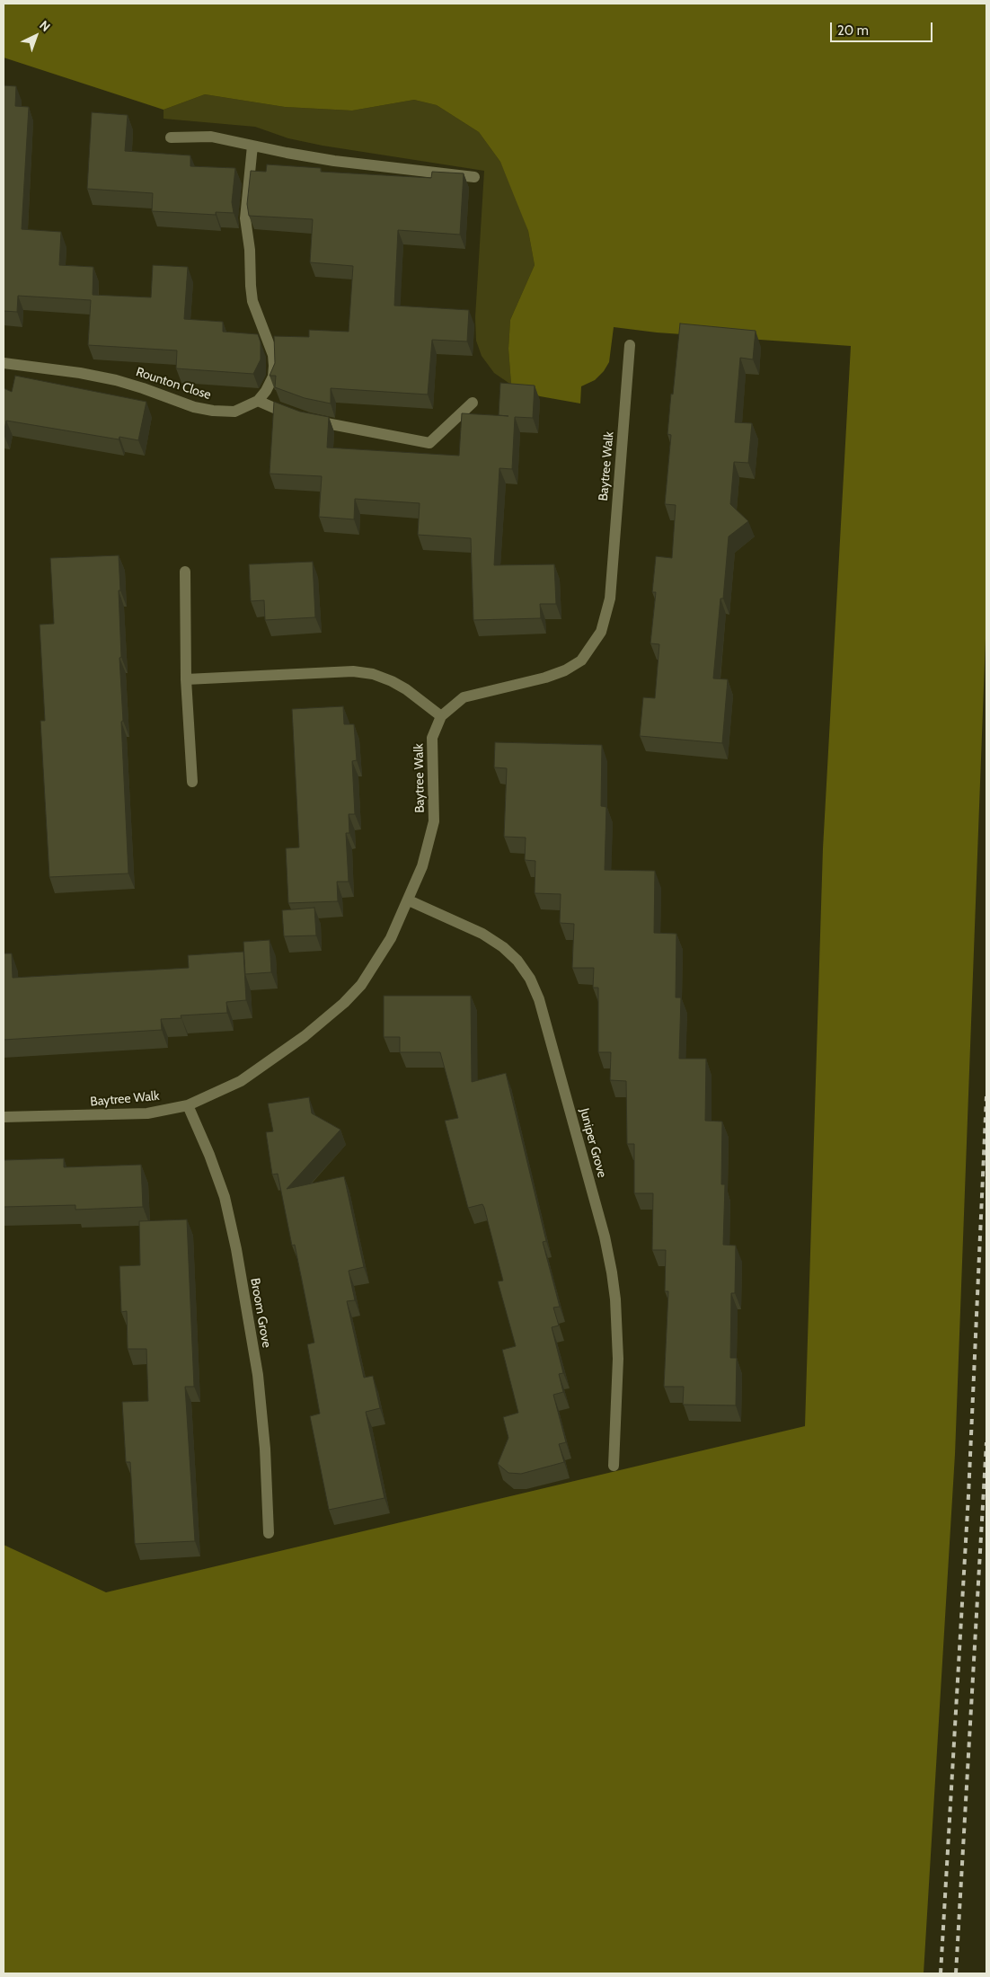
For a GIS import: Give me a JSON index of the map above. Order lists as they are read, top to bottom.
{
  "streets": {
    "street": [
      "Rounton Close",
      "Baytree Walk",
      "Juniper Grove",
      "Broom Grove"
    ]
  },
  "crossings": [
    ["Baytree Walk", "Juniper Grove"],
    ["Baytree Walk", "Broom Grove"]
  ],
  "scale_bar": "20 m",
  "north": "top right"
}
